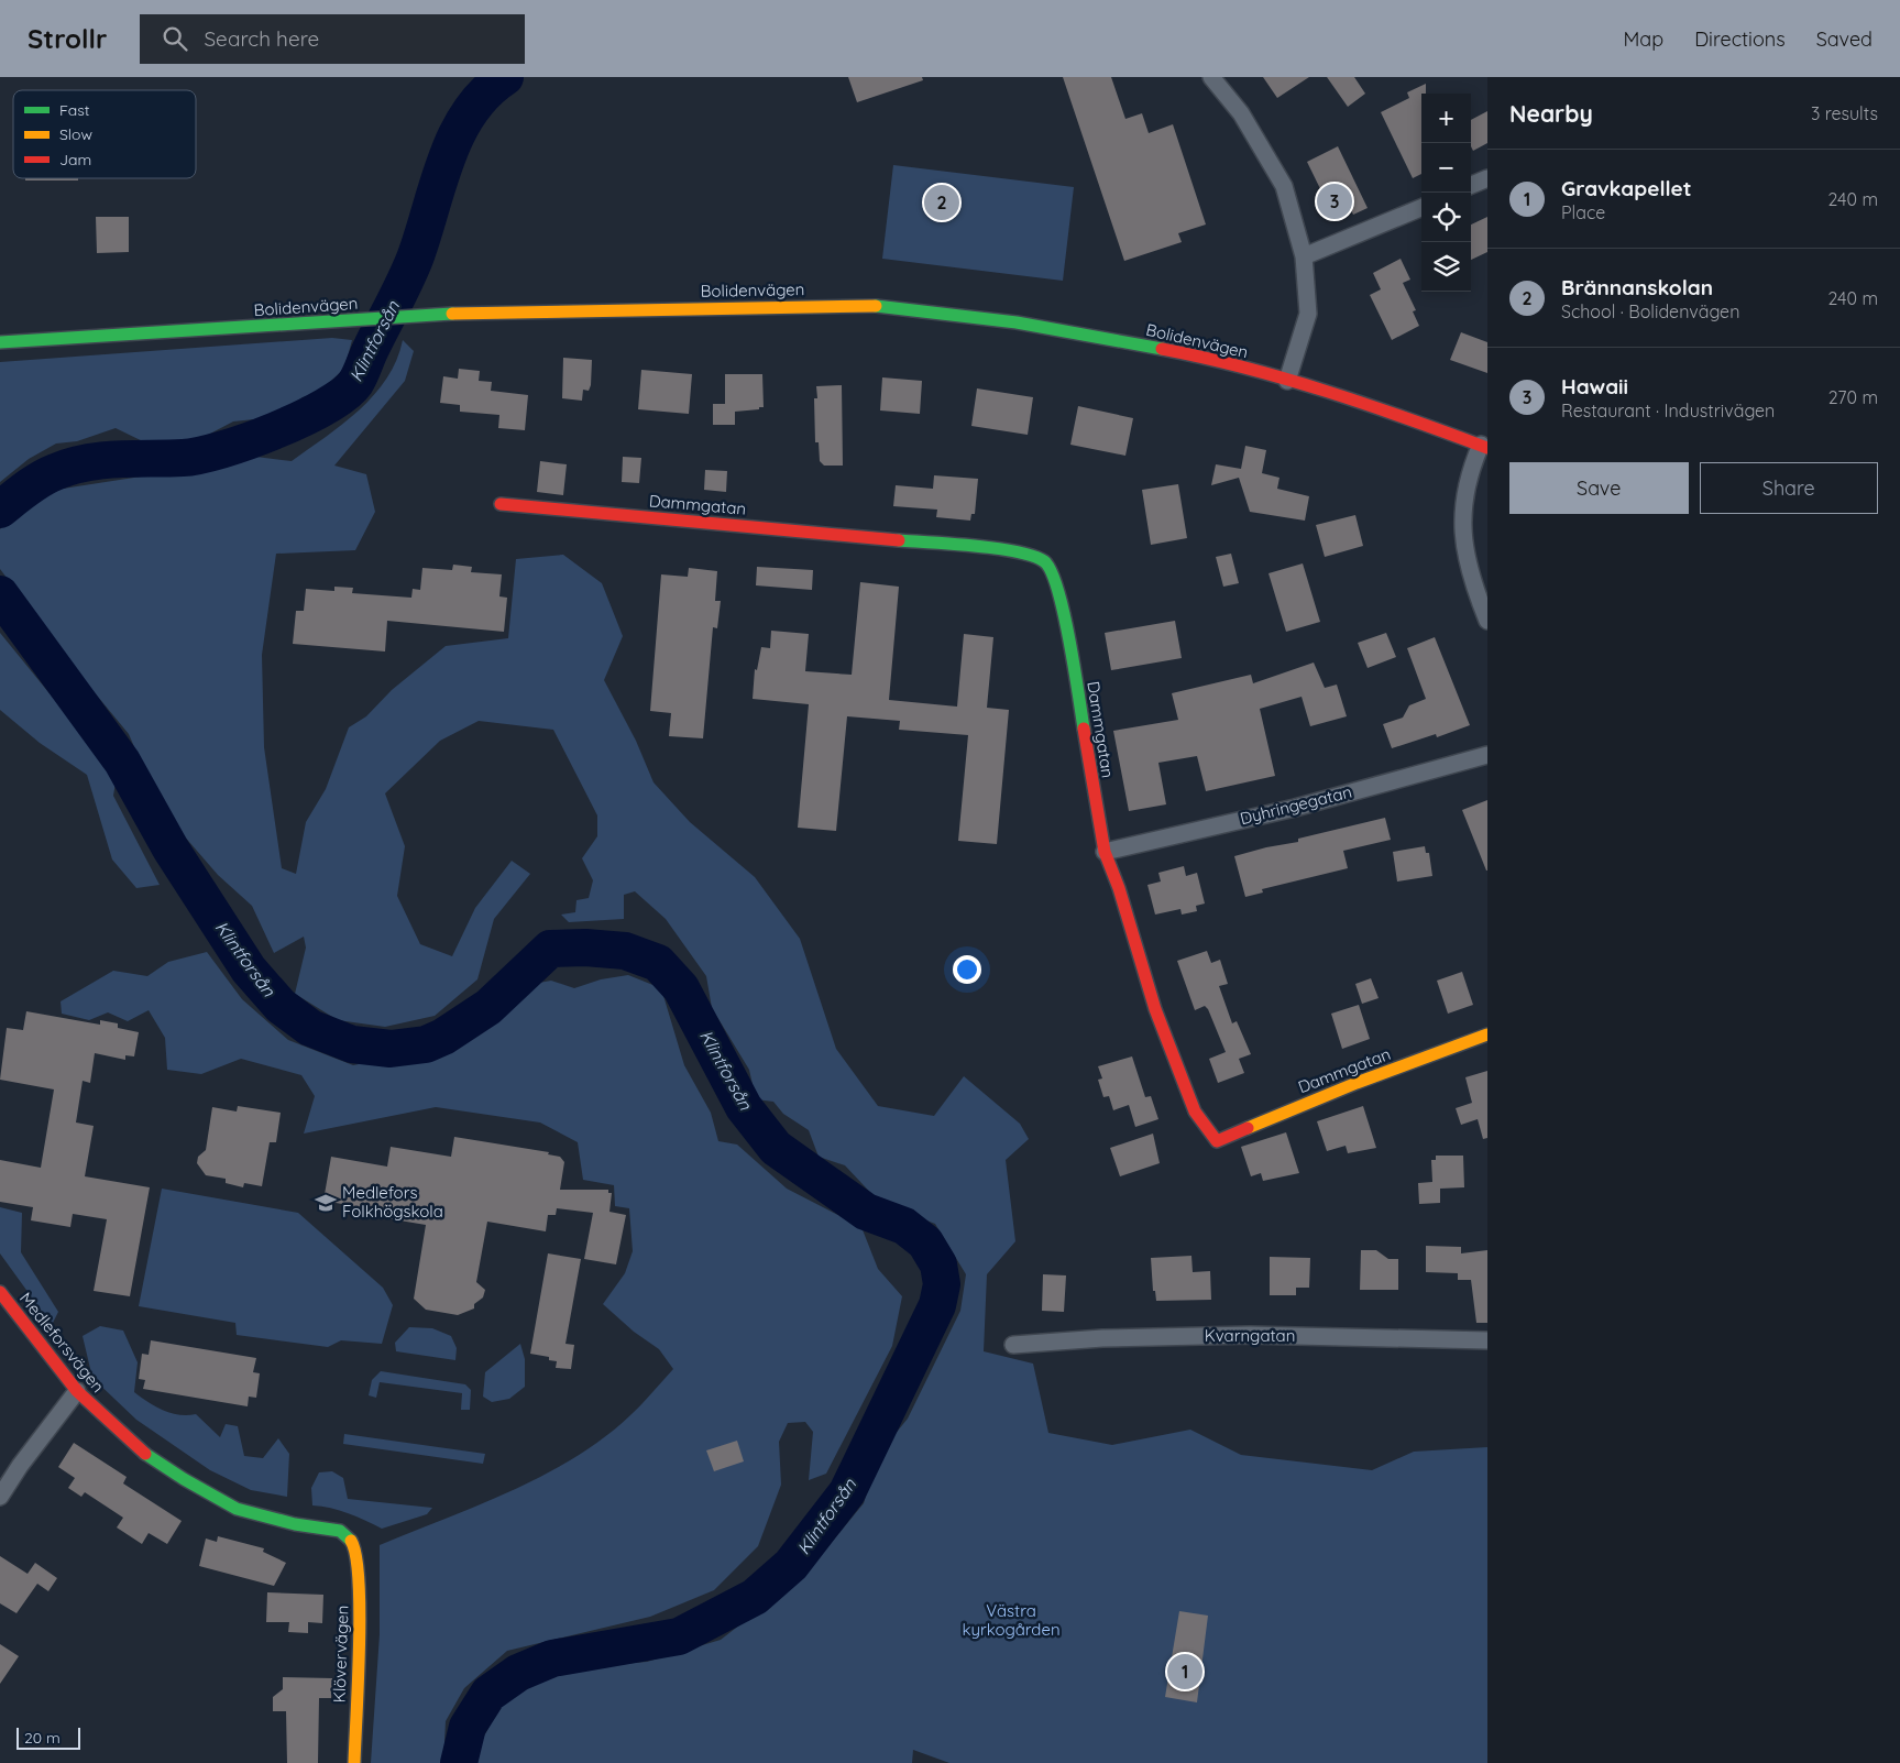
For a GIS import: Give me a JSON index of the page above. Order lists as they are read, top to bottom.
{
  "streets": {
    "street": [
      "Bolidenvägen",
      "Dammgatan",
      "Dyhringegatan",
      "Kvarngatan",
      "Medleforsvägen",
      "Klövervägen"
    ]
  },
  "crossings": [
    ["Dammgatan", "Dyhringegatan"],
    ["Medleforsvägen", "Klövervägen"]
  ],
  "water": ["Klintforsån"],
  "parks": ["Västra kyrkogården"],
  "places": {
    "school or university": ["Medlefors Folkhögskola"]
  },
  "legend": ["Fast", "Slow", "Jam"],
  "scale_bar": "20 m",
  "page": {
    "header": "Strollr",
    "search": "Search here",
    "nav": ["Map", "Directions", "Saved"],
    "heading": ["Nearby", "3 results"],
    "map_buttons": ["+", "−"],
    "list": [
      {
        "mark": "1",
        "name": "Gravkapellet",
        "note": "Place",
        "value": "240 m"
      },
      {
        "mark": "2",
        "name": "Brännanskolan",
        "note": "School · Bolidenvägen",
        "value": "240 m"
      },
      {
        "mark": "3",
        "name": "Hawaii",
        "note": "Restaurant · Industrivägen",
        "value": "270 m"
      }
    ],
    "pins": ["3", "2", "1"],
    "buttons": ["Save", "Share"],
    "scale": "20 m"
  }
}
